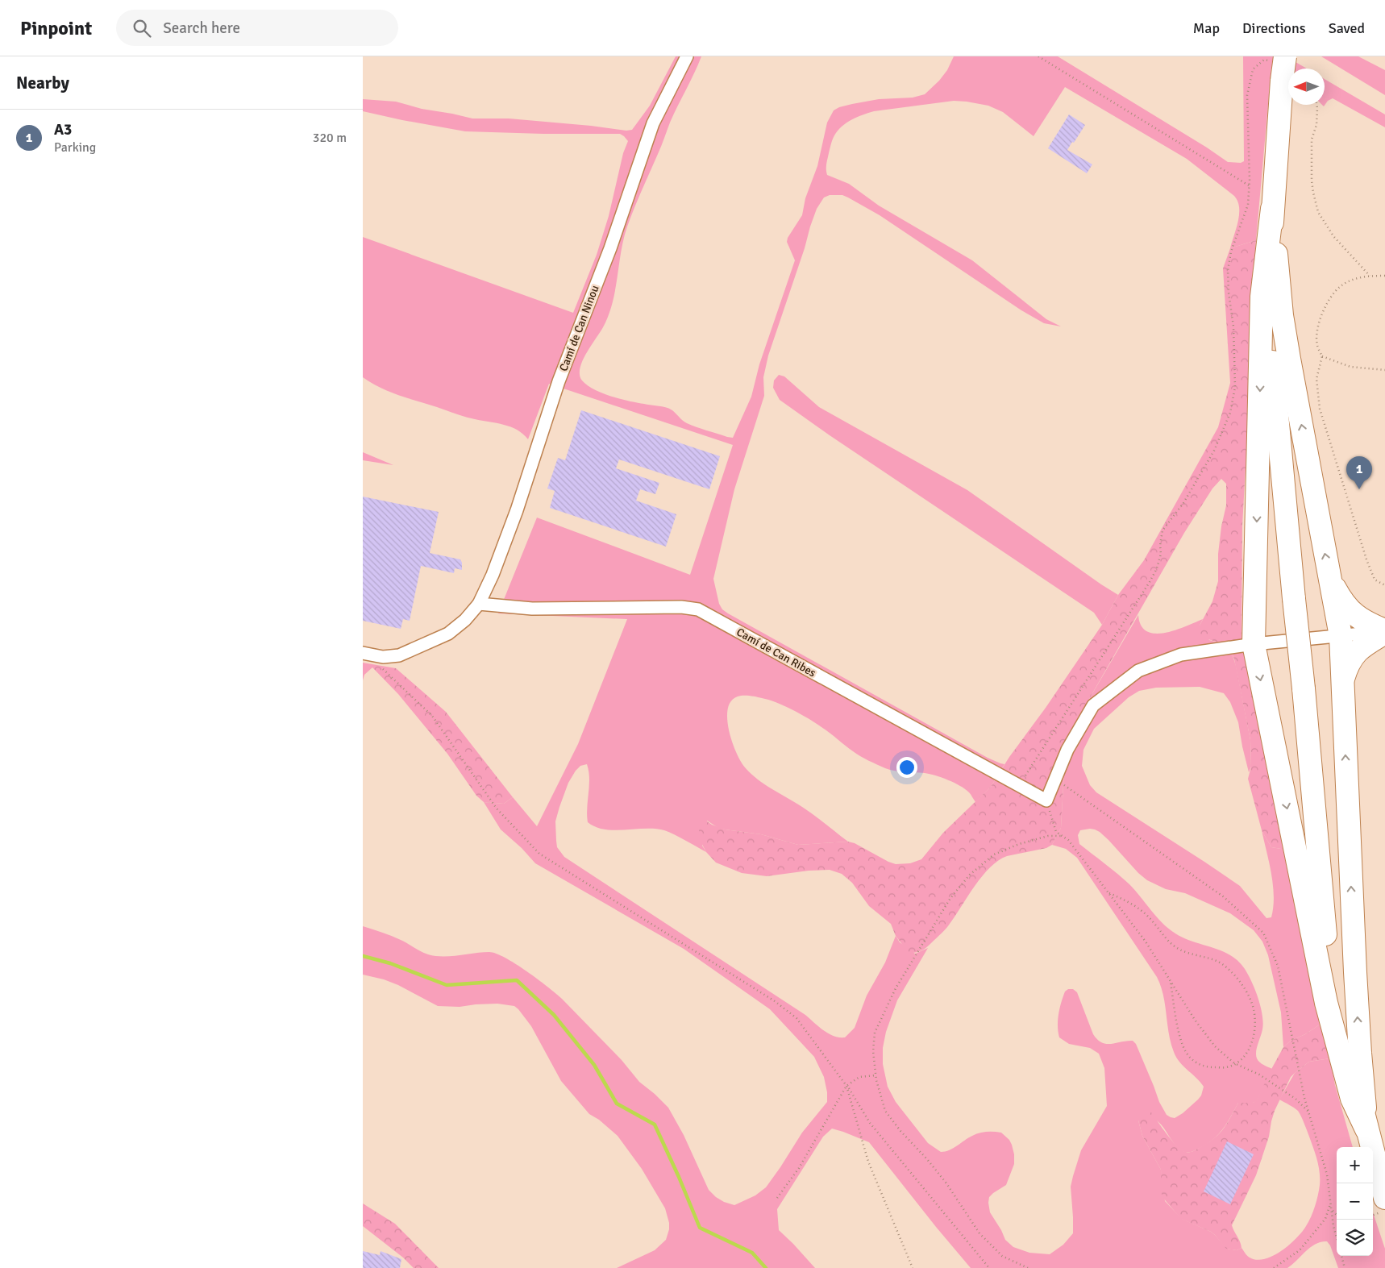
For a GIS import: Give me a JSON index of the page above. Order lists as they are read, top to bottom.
{
  "streets": {
    "street": ["Camí de Can Ninou", "Camí de Can Ribes"]
  },
  "crossings": [
    ["Camí de Can Ninou", "Camí de Can Ribes"]
  ],
  "north": "left",
  "page": {
    "header": "Pinpoint",
    "search": "Search here",
    "nav": ["Map", "Directions", "Saved"],
    "heading": "Nearby",
    "list": [
      {
        "mark": "1",
        "name": "A3",
        "note": "Parking",
        "value": "320 m"
      }
    ],
    "pins": "1",
    "map_buttons": ["+", "−"]
  }
}
